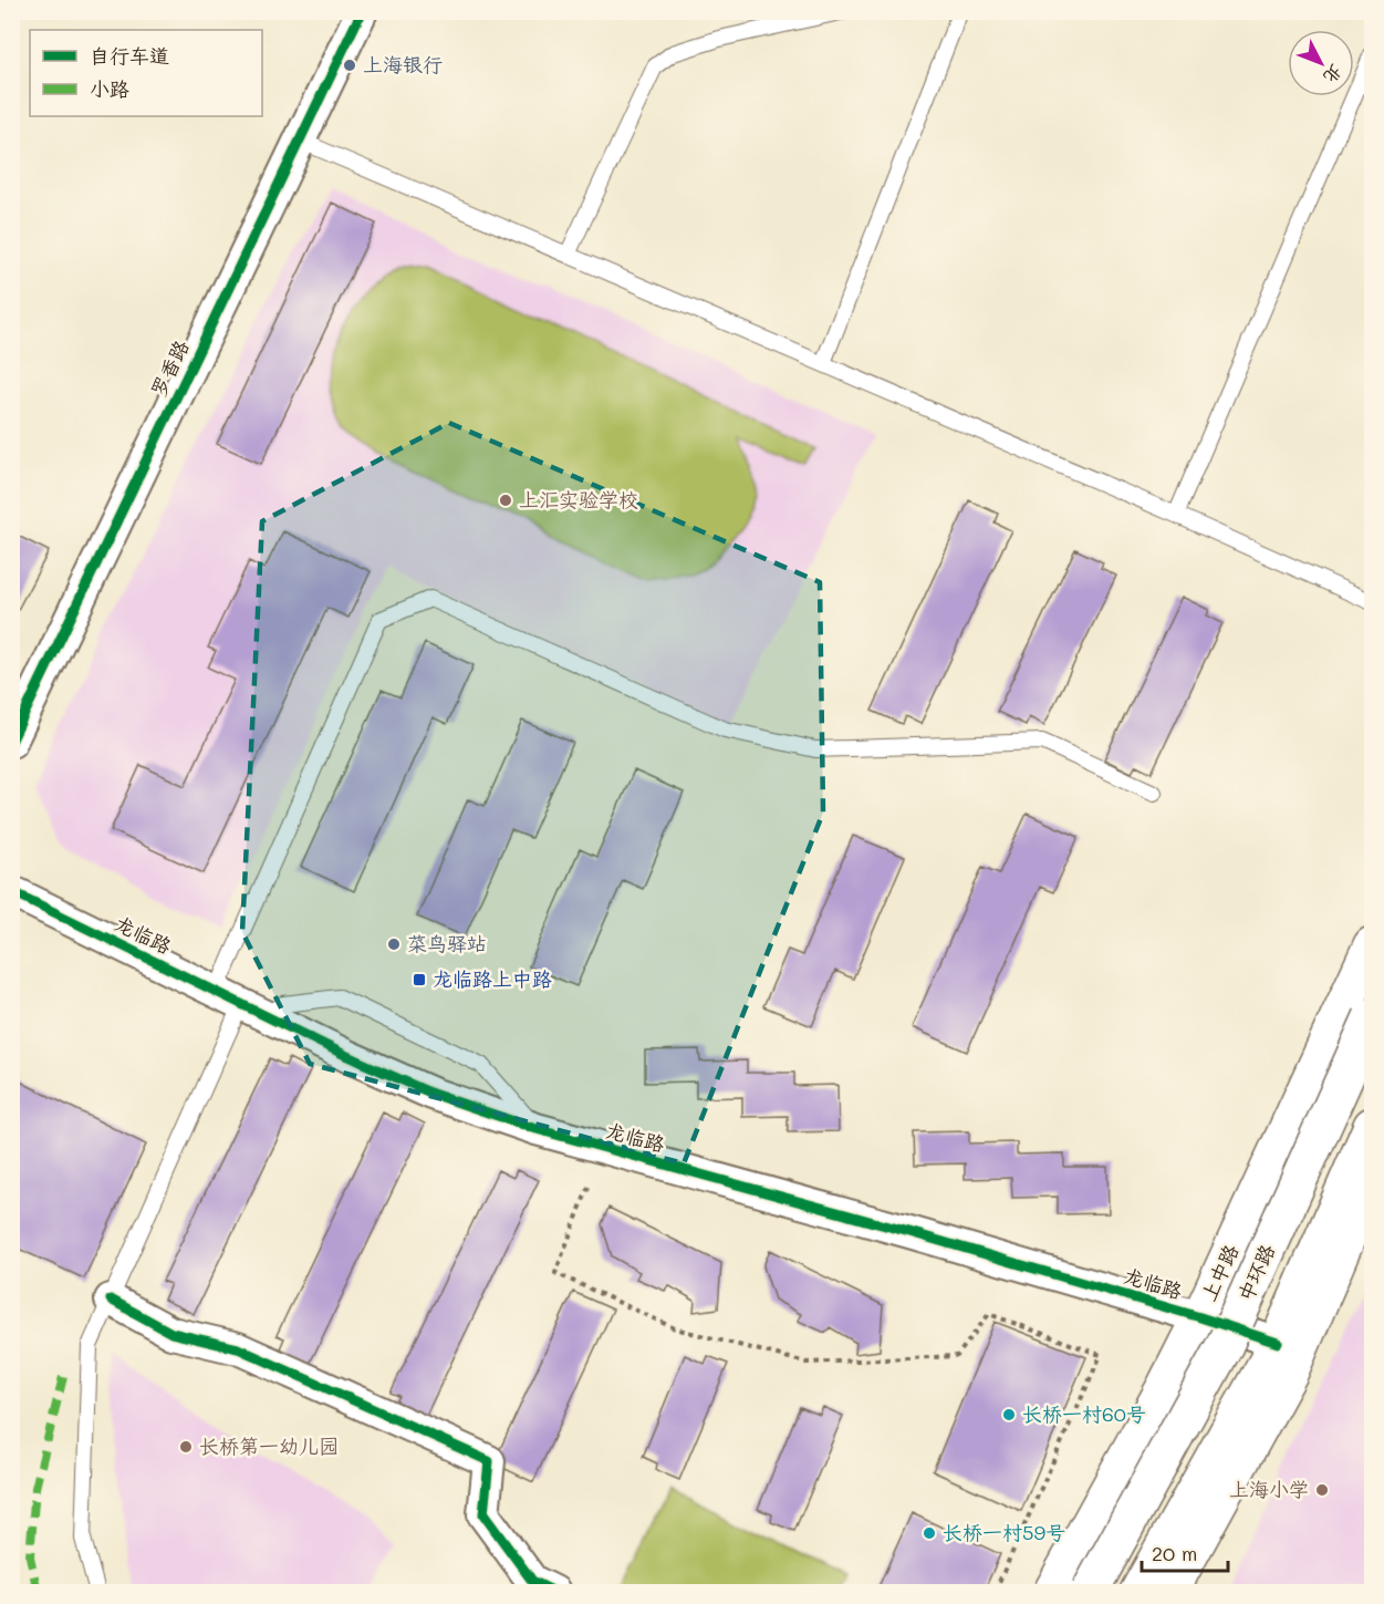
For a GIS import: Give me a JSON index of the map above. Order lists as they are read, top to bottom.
{
  "streets": {
    "main road": ["上中路", "中环路"],
    "street": ["罗香路", "龙临路"]
  },
  "crossings": [
    ["龙临路", "上中路"]
  ],
  "places": {
    "other": [
      "上海银行",
      "上汇实验学校",
      "菜鸟驿站",
      "长桥一村60号",
      "长桥第一幼儿园",
      "上海小学",
      "长桥一村59号"
    ],
    "transit": ["龙临路上中路"]
  },
  "legend": ["自行车道", "小路"],
  "scale_bar": "20 m",
  "north": "bottom right"
}
